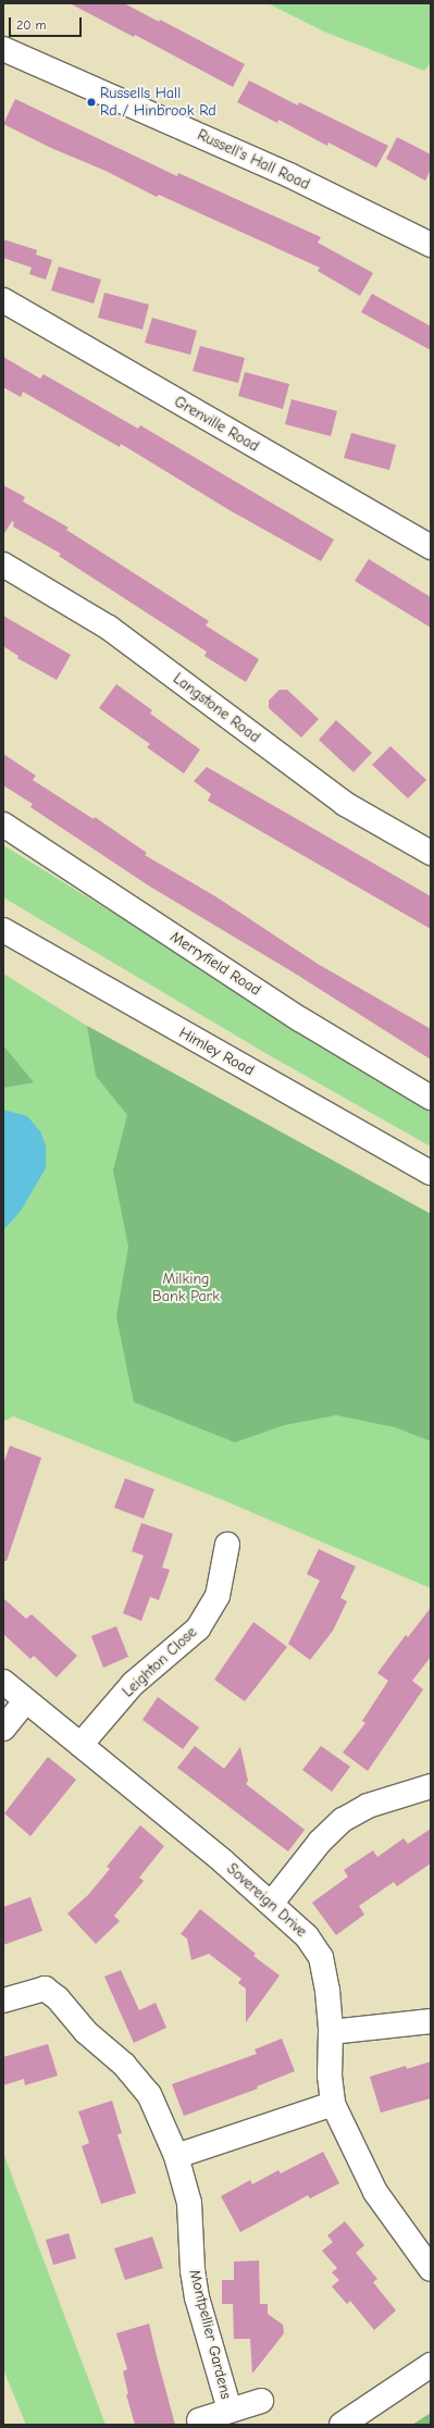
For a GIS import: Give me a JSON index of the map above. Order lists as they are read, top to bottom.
{
  "streets": {
    "street": [
      "Russell's Hall Road",
      "Grenville Road",
      "Langstone Road",
      "Merryfield Road",
      "Himley Road",
      "Leighton Close",
      "Sovereign Drive",
      "Montpellier Gardens"
    ]
  },
  "crossings": [
    ["Leighton Close", "Sovereign Drive"]
  ],
  "parks": ["Milking Bank Park"],
  "places": ["Russells Hall Rd / Hinbrook Rd"],
  "scale_bar": "20 m"
}
